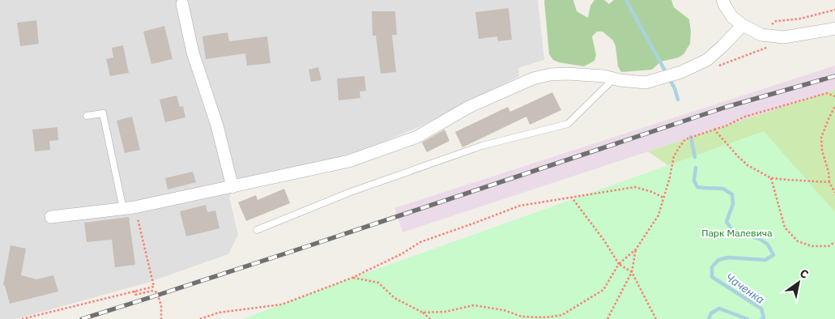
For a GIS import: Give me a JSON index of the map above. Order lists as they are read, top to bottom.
{
  "water": ["Чаченка"],
  "parks": ["Парк Малевича"],
  "north": "top right"
}
